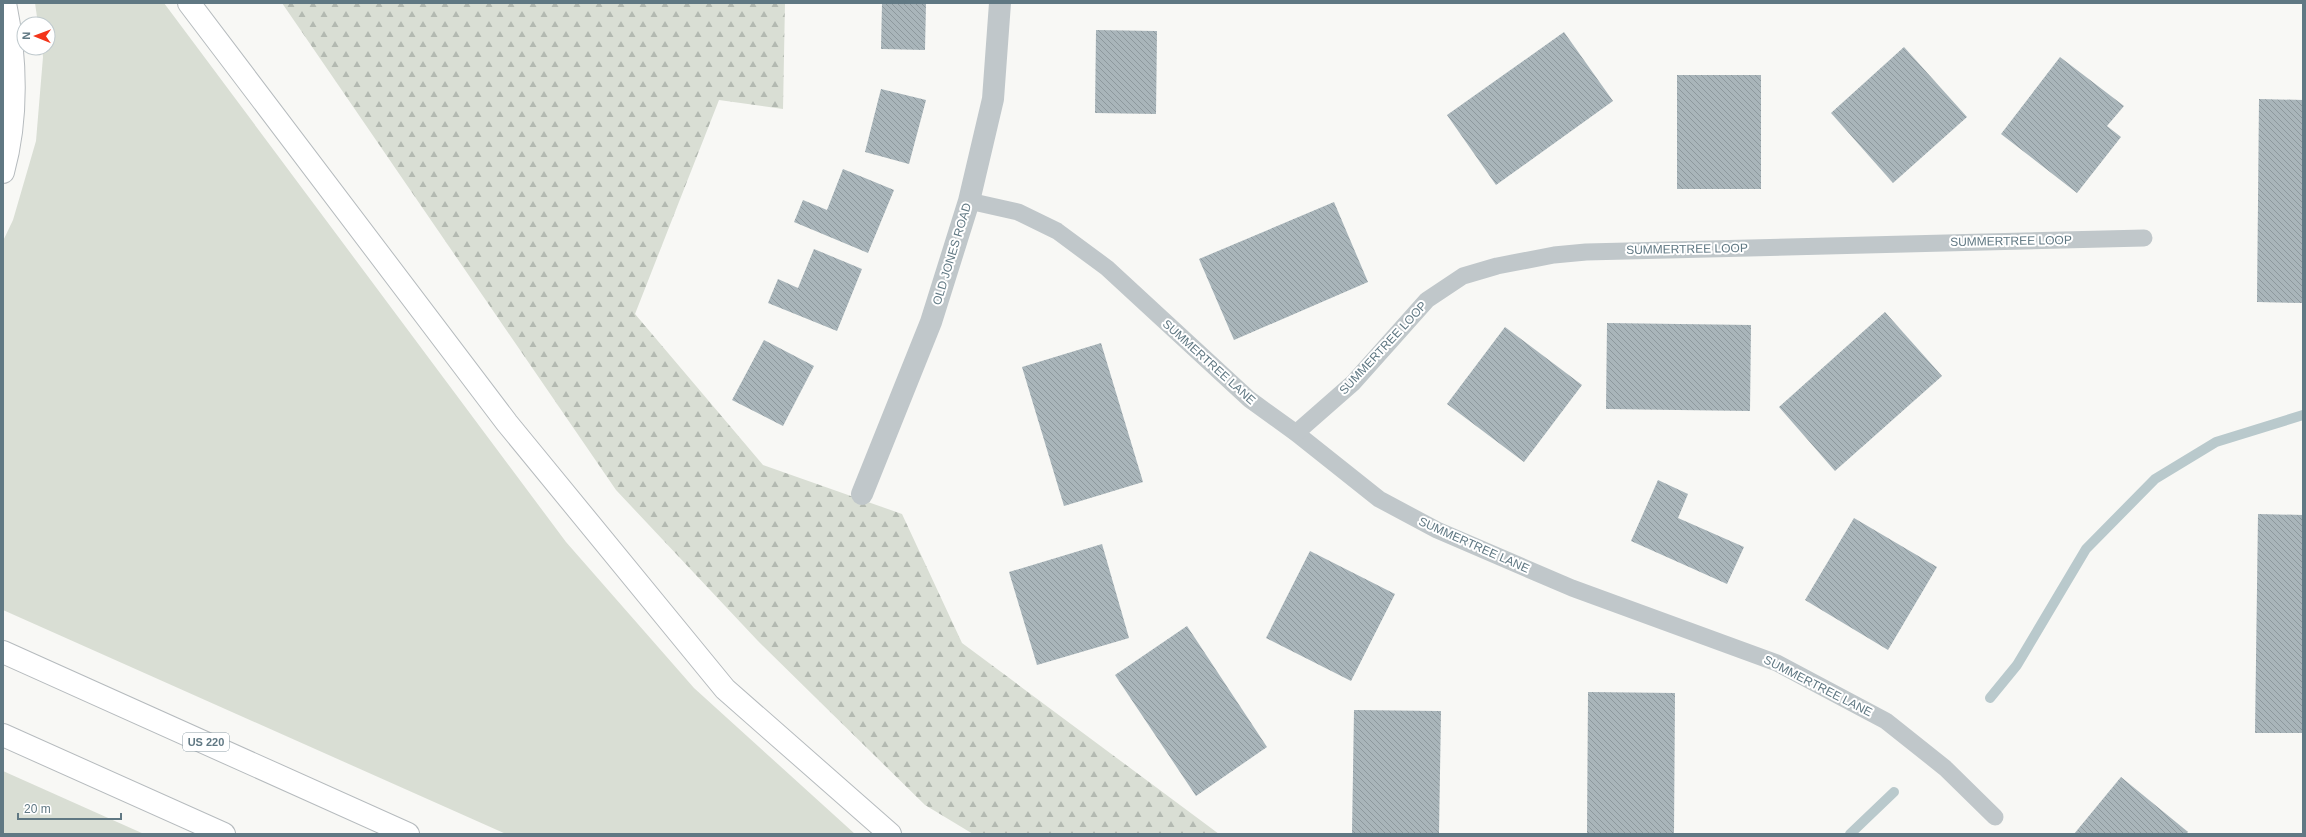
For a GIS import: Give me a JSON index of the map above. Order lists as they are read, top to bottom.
{
  "streets": {
    "highway": ["US 220"],
    "street": ["OLD JONES ROAD"],
    "lane": ["SUMMERTREE LOOP", "SUMMERTREE LANE"]
  },
  "crossings": [
    ["SUMMERTREE LOOP", "SUMMERTREE LANE"],
    ["OLD JONES ROAD", "SUMMERTREE LANE"]
  ],
  "scale_bar": "20 m",
  "north": "left"
}
